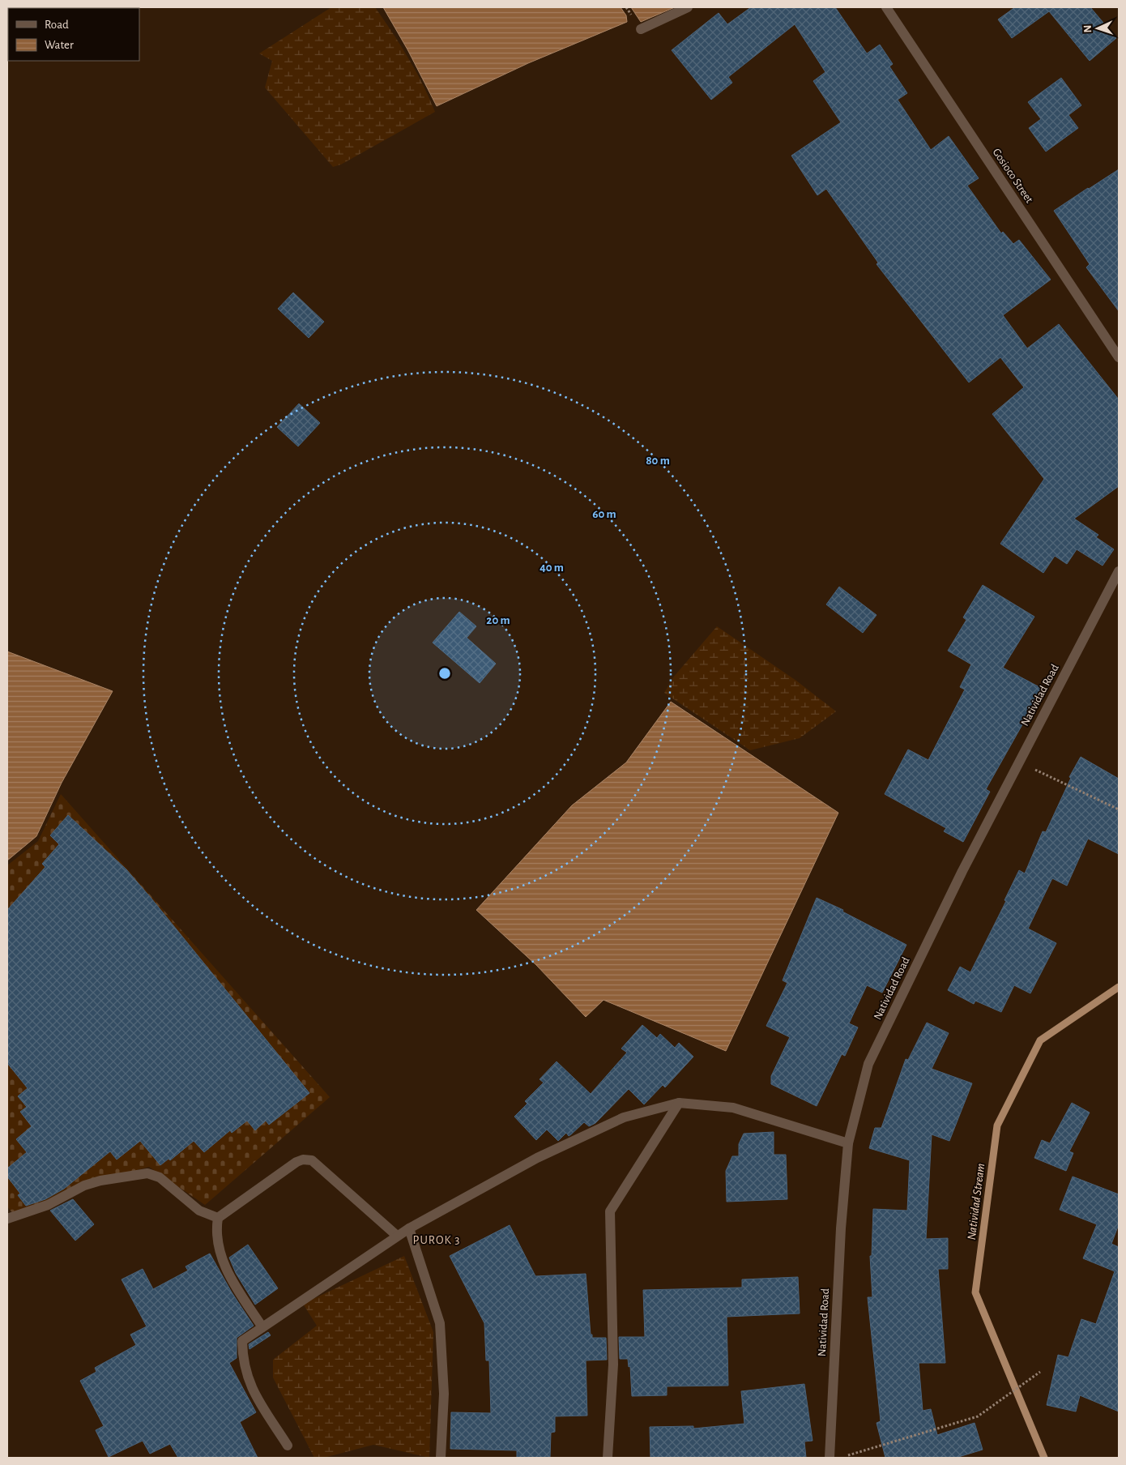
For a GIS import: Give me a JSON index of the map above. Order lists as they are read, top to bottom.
{
  "streets": {
    "street": ["Gosioco Street", "Natividad Road"]
  },
  "districts": ["PUROK 3"],
  "water": ["Natividad Stream"],
  "legend": ["Road", "Water"],
  "north": "left",
  "rings": [
    "80 m",
    "60 m",
    "40 m",
    "20 m"
  ]
}
